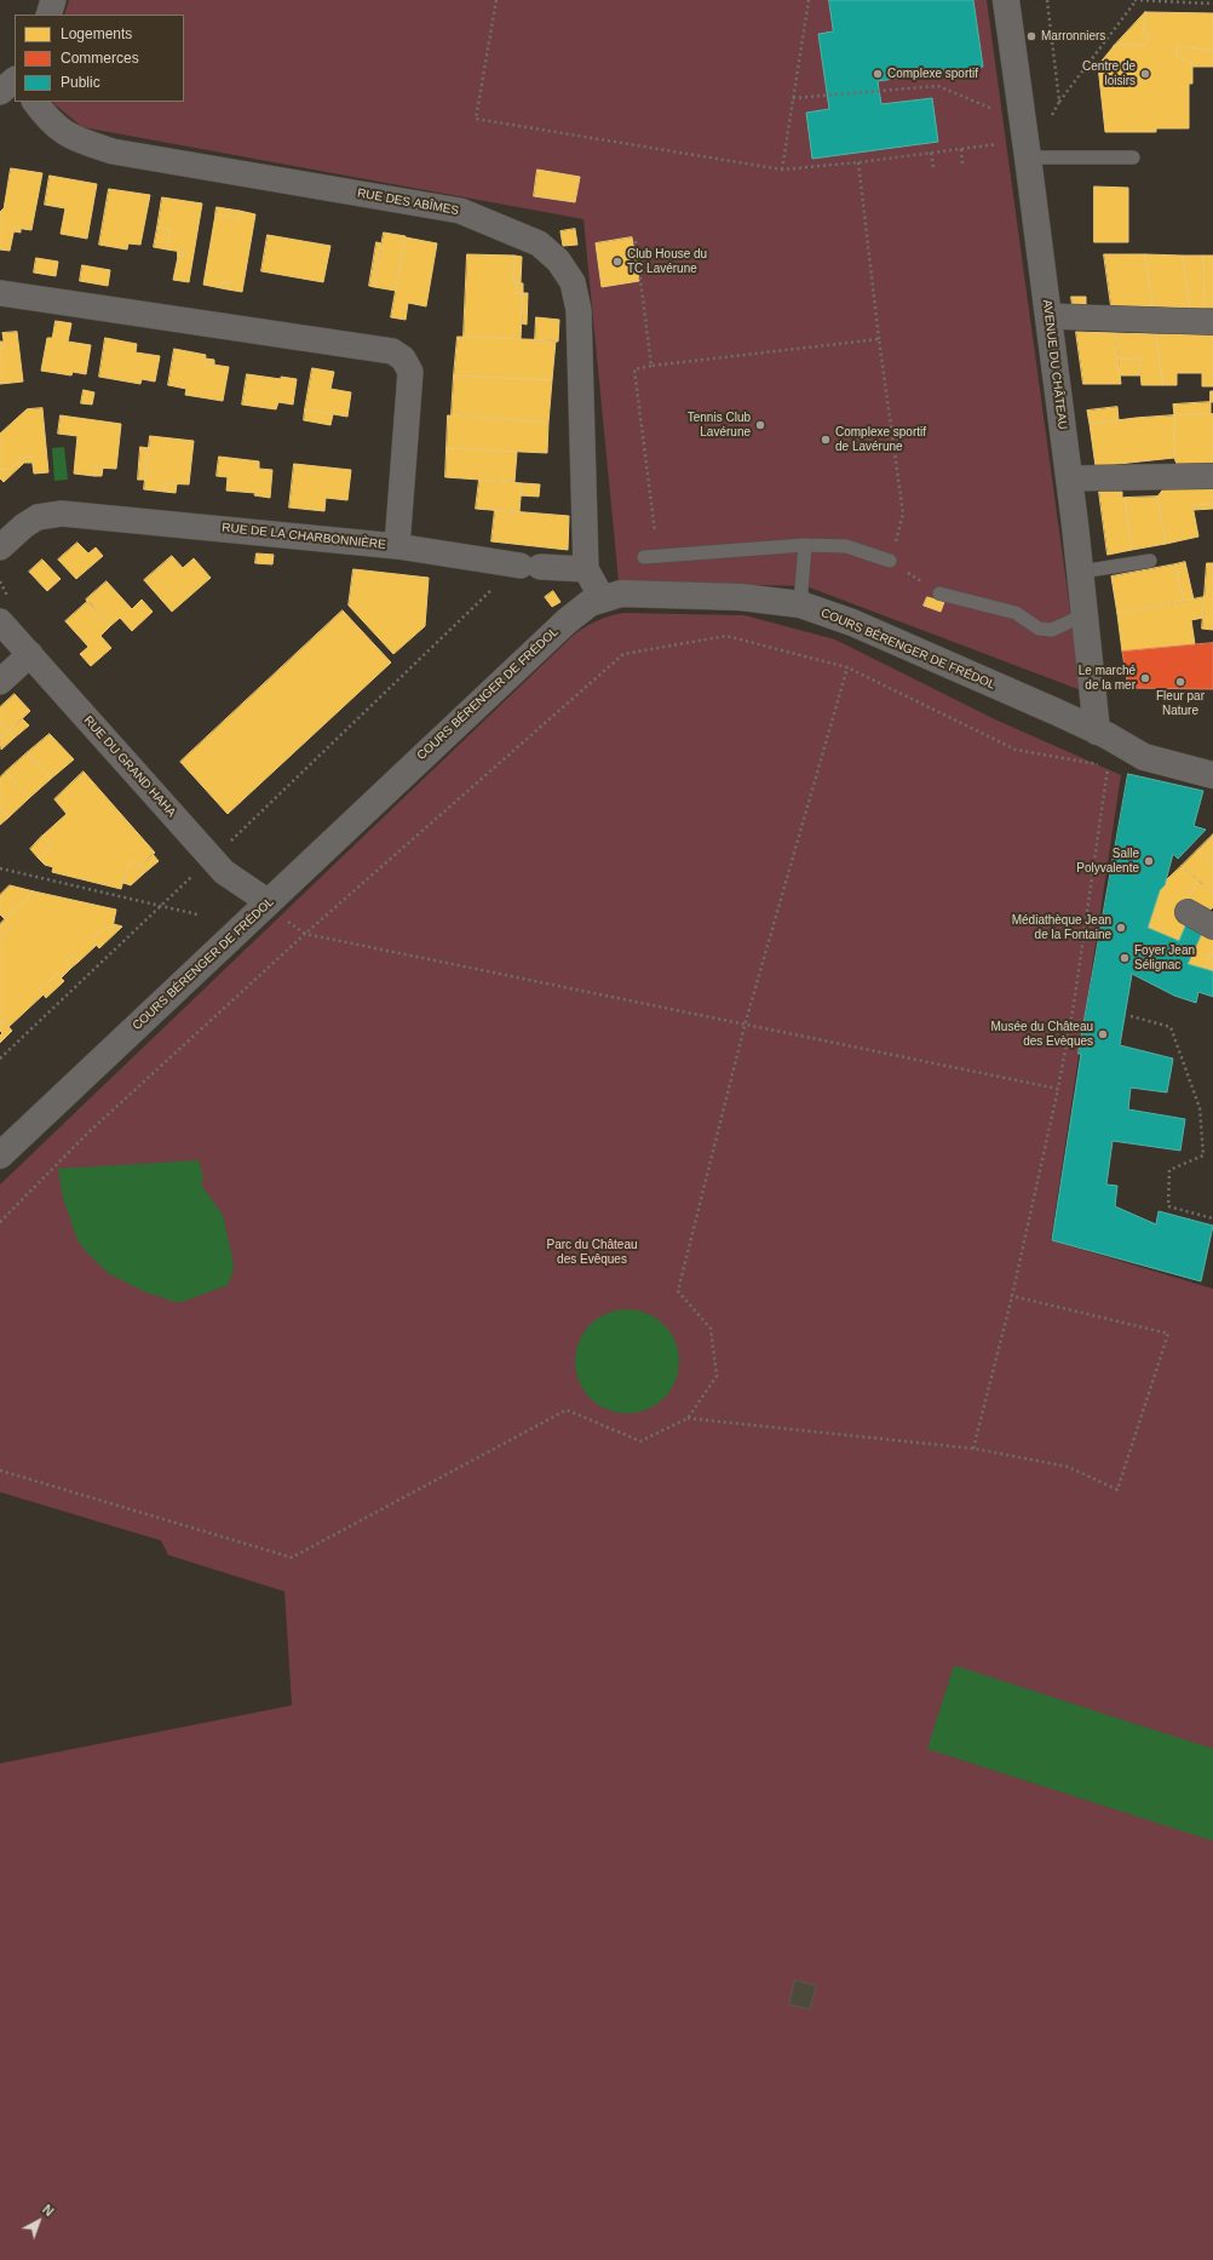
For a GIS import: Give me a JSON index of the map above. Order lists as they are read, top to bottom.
{
  "streets": {
    "street": [
      "RUE DES ABÎMES",
      "AVENUE DU CHÂTEAU",
      "RUE DE LA CHARBONNIÈRE",
      "COURS BÉRENGER DE FRÉDOL",
      "RUE DU GRAND HAHA"
    ]
  },
  "crossings": [
    ["RUE DES ABÎMES", "COURS BÉRENGER DE FRÉDOL"],
    ["AVENUE DU CHÂTEAU", "COURS BÉRENGER DE FRÉDOL"],
    ["COURS BÉRENGER DE FRÉDOL", "RUE DU GRAND HAHA"]
  ],
  "parks": ["Parc du Château des Evêques"],
  "places": [
    "Marronniers",
    "Complexe sportif",
    "Centre de loisirs",
    "Club House du TC Lavérune",
    "Tennis Club Lavérune",
    "Complexe sportif de Lavérune",
    "Le marché de la mer",
    "Fleur par Nature",
    "Salle Polyvalente",
    "Médiathèque Jean de la Fontaine",
    "Foyer Jean Sélignac",
    "Musée du Château des Evèques"
  ],
  "legend": ["Logements", "Commerces", "Public"],
  "north": "top right"
}
